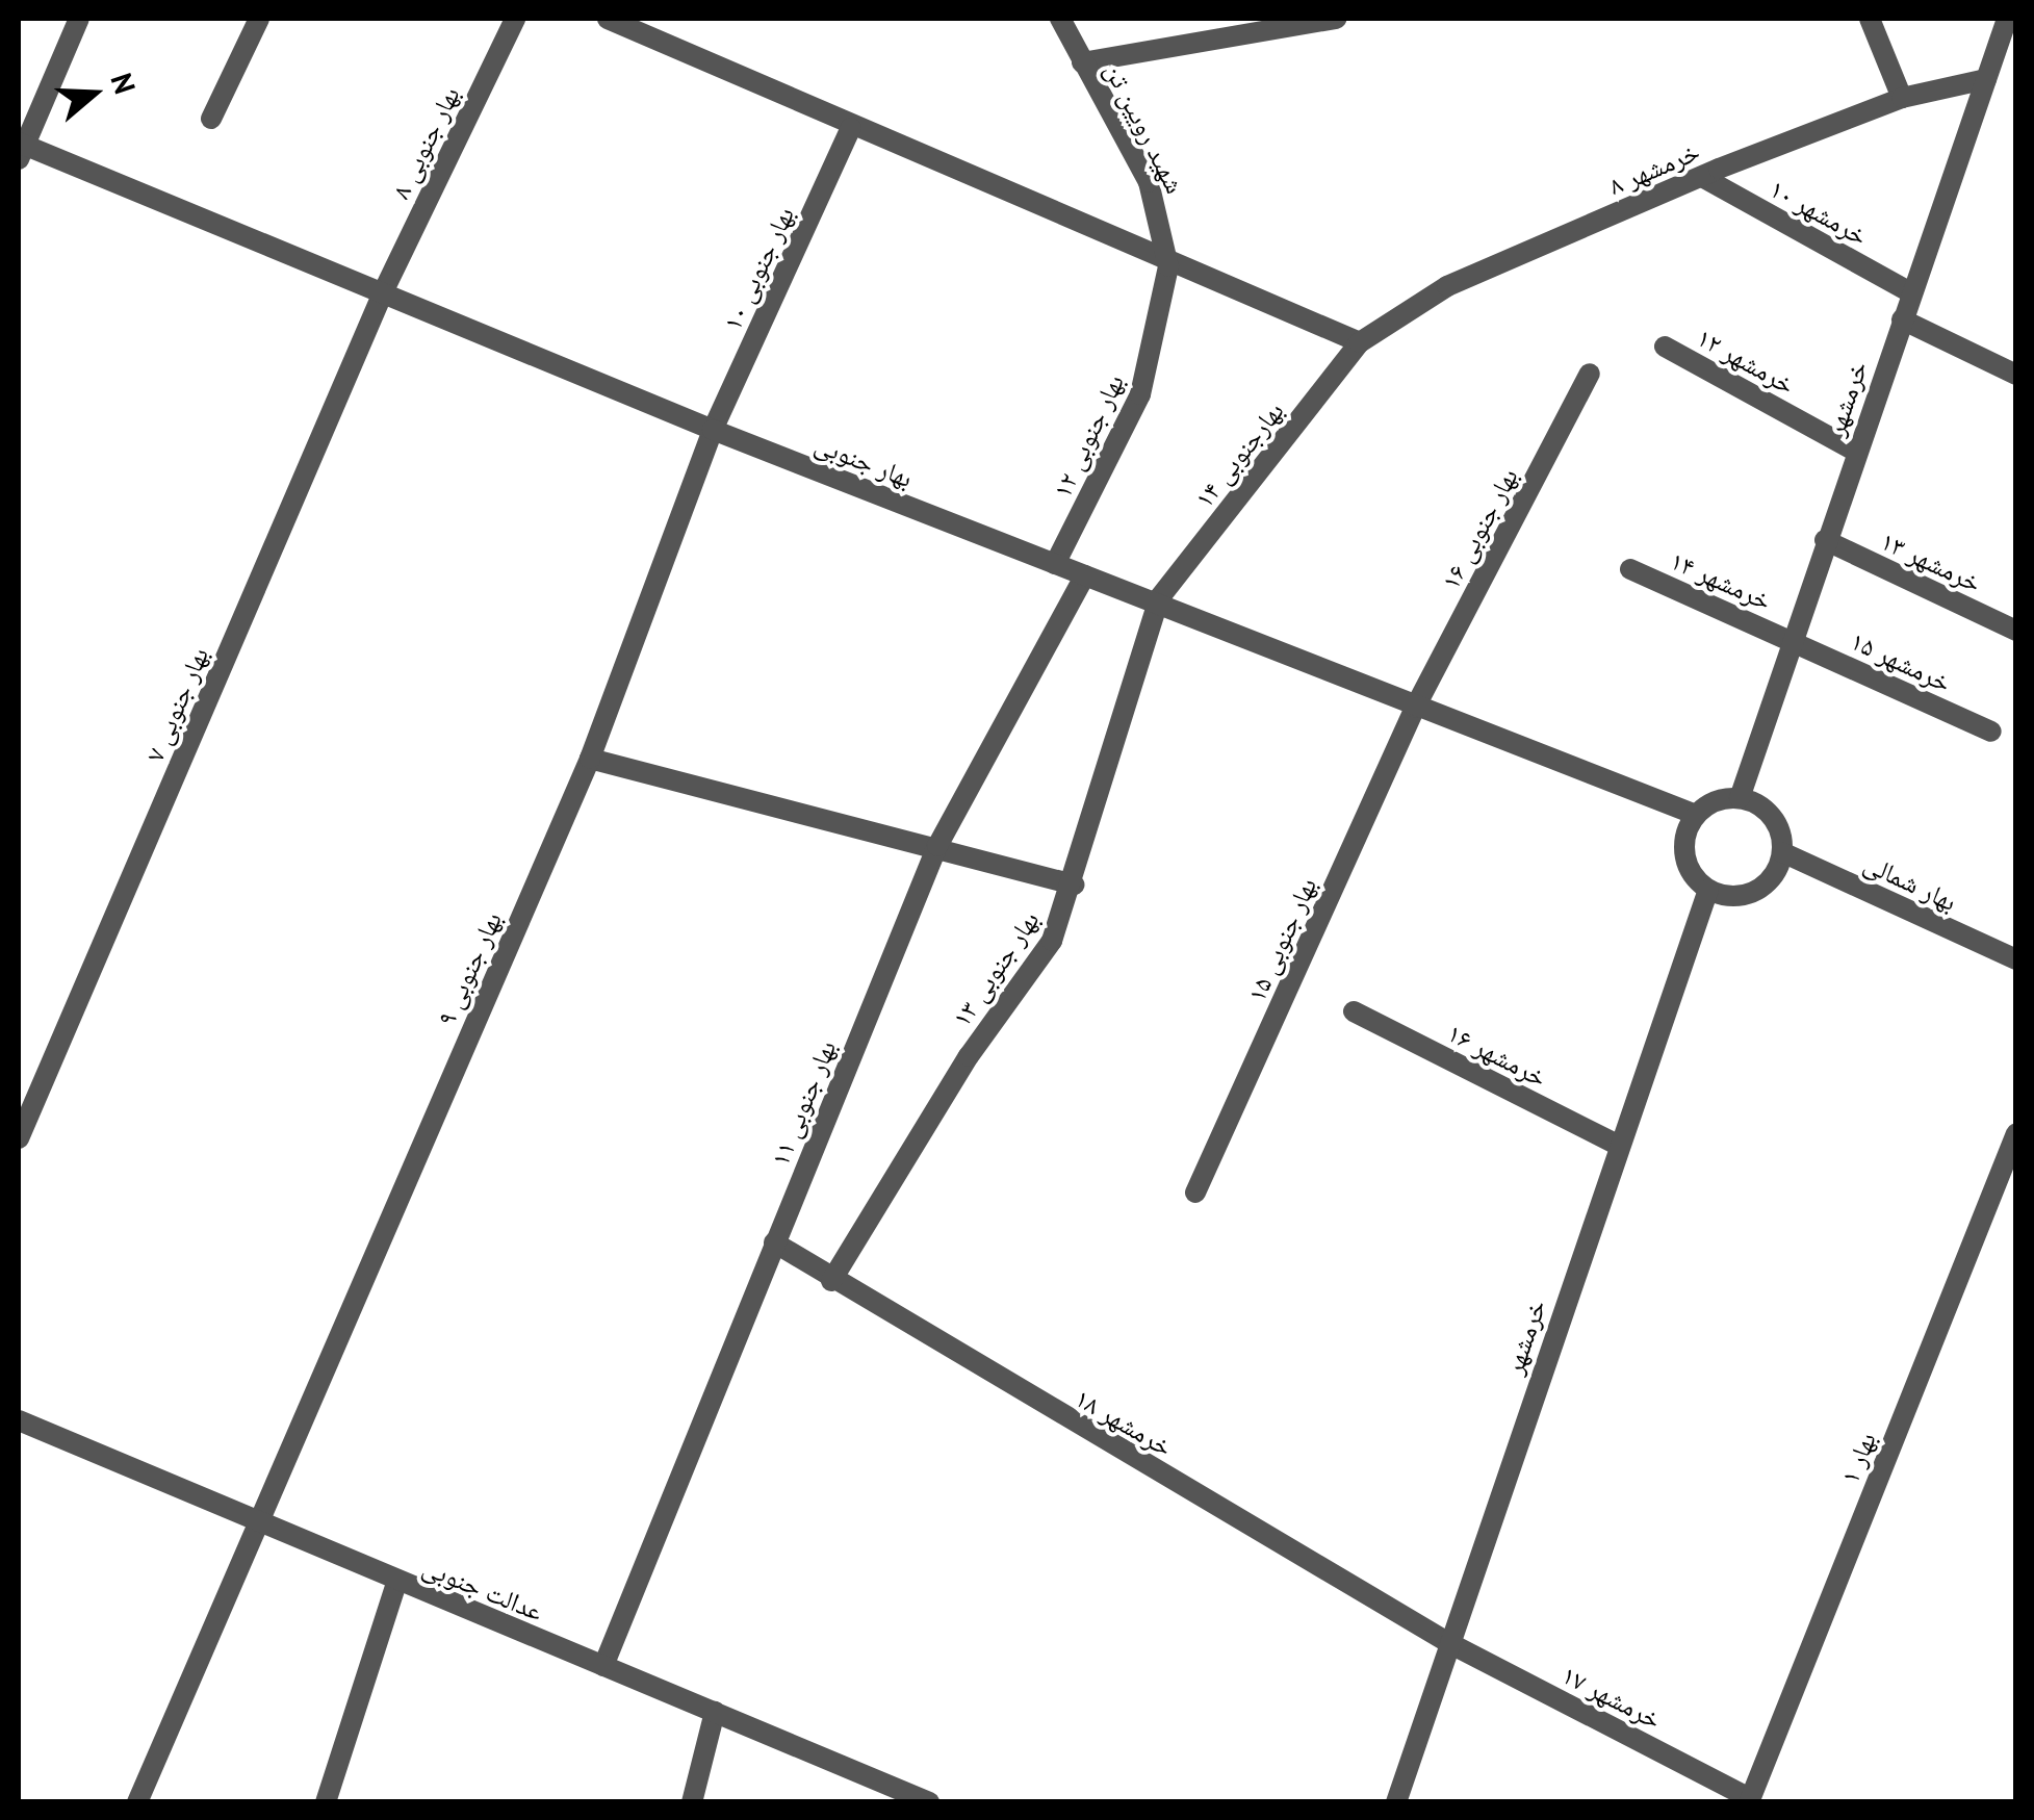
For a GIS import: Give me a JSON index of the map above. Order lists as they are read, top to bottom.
{
  "streets": {
    "street": [
      "شهید رویین تن",
      "بهار جنوبی ۸",
      "خرمشهر ۸",
      "خرمشهر ۱۰",
      "بهار جنوبی ۱۰",
      "خرمشهر ۱۲",
      "خرمشهر",
      "بهار جنوبی ۱۲",
      "بهارجنوبی ۱۴",
      "بهار جنوبی",
      "بهار جنوبی ۱۶",
      "خرمشهر ۱۳",
      "خرمشهر ۱۴",
      "خرمشهر ۱۵",
      "بهار جنوبی ۷",
      "بهار شمالی",
      "بهار جنوبی ۱۵",
      "بهار جنوبی ۹",
      "بهار جنوبی ۱۳",
      "خرمشهر ۱۶",
      "بهار جنوبی ۱۱",
      "خرمشهر ۱۸",
      "بهار ۱",
      "عدالت جنوبی",
      "خرمشهر ۱۷"
    ]
  },
  "crossings": [
    ["شهید رویین تن", "بهار جنوبی ۱۲"],
    ["بهار جنوبی ۸", "بهار جنوبی"],
    ["بهار جنوبی ۸", "بهار جنوبی ۷"],
    ["خرمشهر ۸", "خرمشهر ۱۰"],
    ["خرمشهر ۸", "خرمشهر"],
    ["خرمشهر ۸", "بهارجنوبی ۱۴"],
    ["خرمشهر ۱۰", "خرمشهر"],
    ["بهار جنوبی ۱۰", "بهار جنوبی"],
    ["بهار جنوبی ۱۰", "بهار جنوبی ۹"],
    ["خرمشهر ۱۲", "خرمشهر"],
    ["خرمشهر", "بهار جنوبی"],
    ["خرمشهر", "خرمشهر ۱۳"],
    ["خرمشهر", "خرمشهر ۱۴"],
    ["خرمشهر", "خرمشهر ۱۵"],
    ["خرمشهر", "بهار شمالی"],
    ["خرمشهر", "خرمشهر ۱۶"],
    ["خرمشهر", "خرمشهر ۱۸"],
    ["خرمشهر", "خرمشهر ۱۷"],
    ["بهار جنوبی ۱۲", "بهار جنوبی"],
    ["بهارجنوبی ۱۴", "بهار جنوبی"],
    ["بهارجنوبی ۱۴", "بهار جنوبی ۱۳"],
    ["بهار جنوبی", "بهار جنوبی ۱۶"],
    ["بهار جنوبی", "بهار جنوبی ۷"],
    ["بهار جنوبی", "بهار شمالی"],
    ["بهار جنوبی", "بهار جنوبی ۱۵"],
    ["بهار جنوبی", "بهار جنوبی ۹"],
    ["بهار جنوبی", "بهار جنوبی ۱۳"],
    ["بهار جنوبی", "بهار جنوبی ۱۱"],
    ["بهار جنوبی ۱۶", "بهار جنوبی ۱۵"],
    ["خرمشهر ۱۴", "خرمشهر ۱۵"],
    ["بهار جنوبی ۹", "عدالت جنوبی"],
    ["بهار جنوبی ۱۳", "خرمشهر ۱۸"],
    ["بهار جنوبی ۱۱", "خرمشهر ۱۸"],
    ["بهار جنوبی ۱۱", "عدالت جنوبی"],
    ["خرمشهر ۱۸", "خرمشهر ۱۷"],
    ["بهار ۱", "خرمشهر ۱۷"]
  ],
  "north": "right"
}
